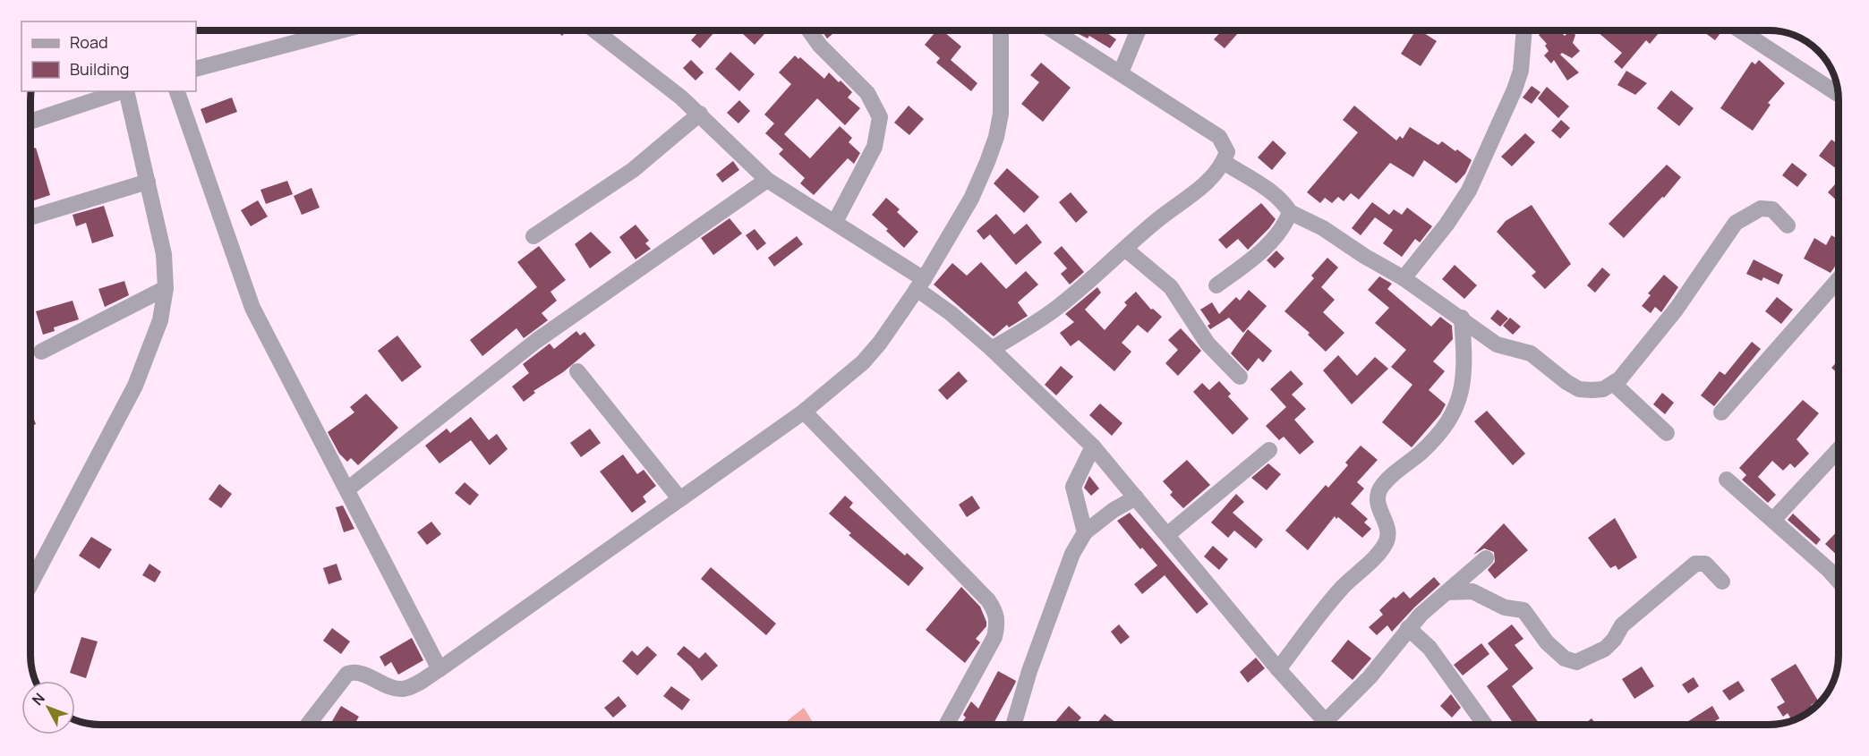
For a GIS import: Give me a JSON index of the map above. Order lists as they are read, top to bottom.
{
  "legend": ["Road", "Building"],
  "north": "top left"
}
